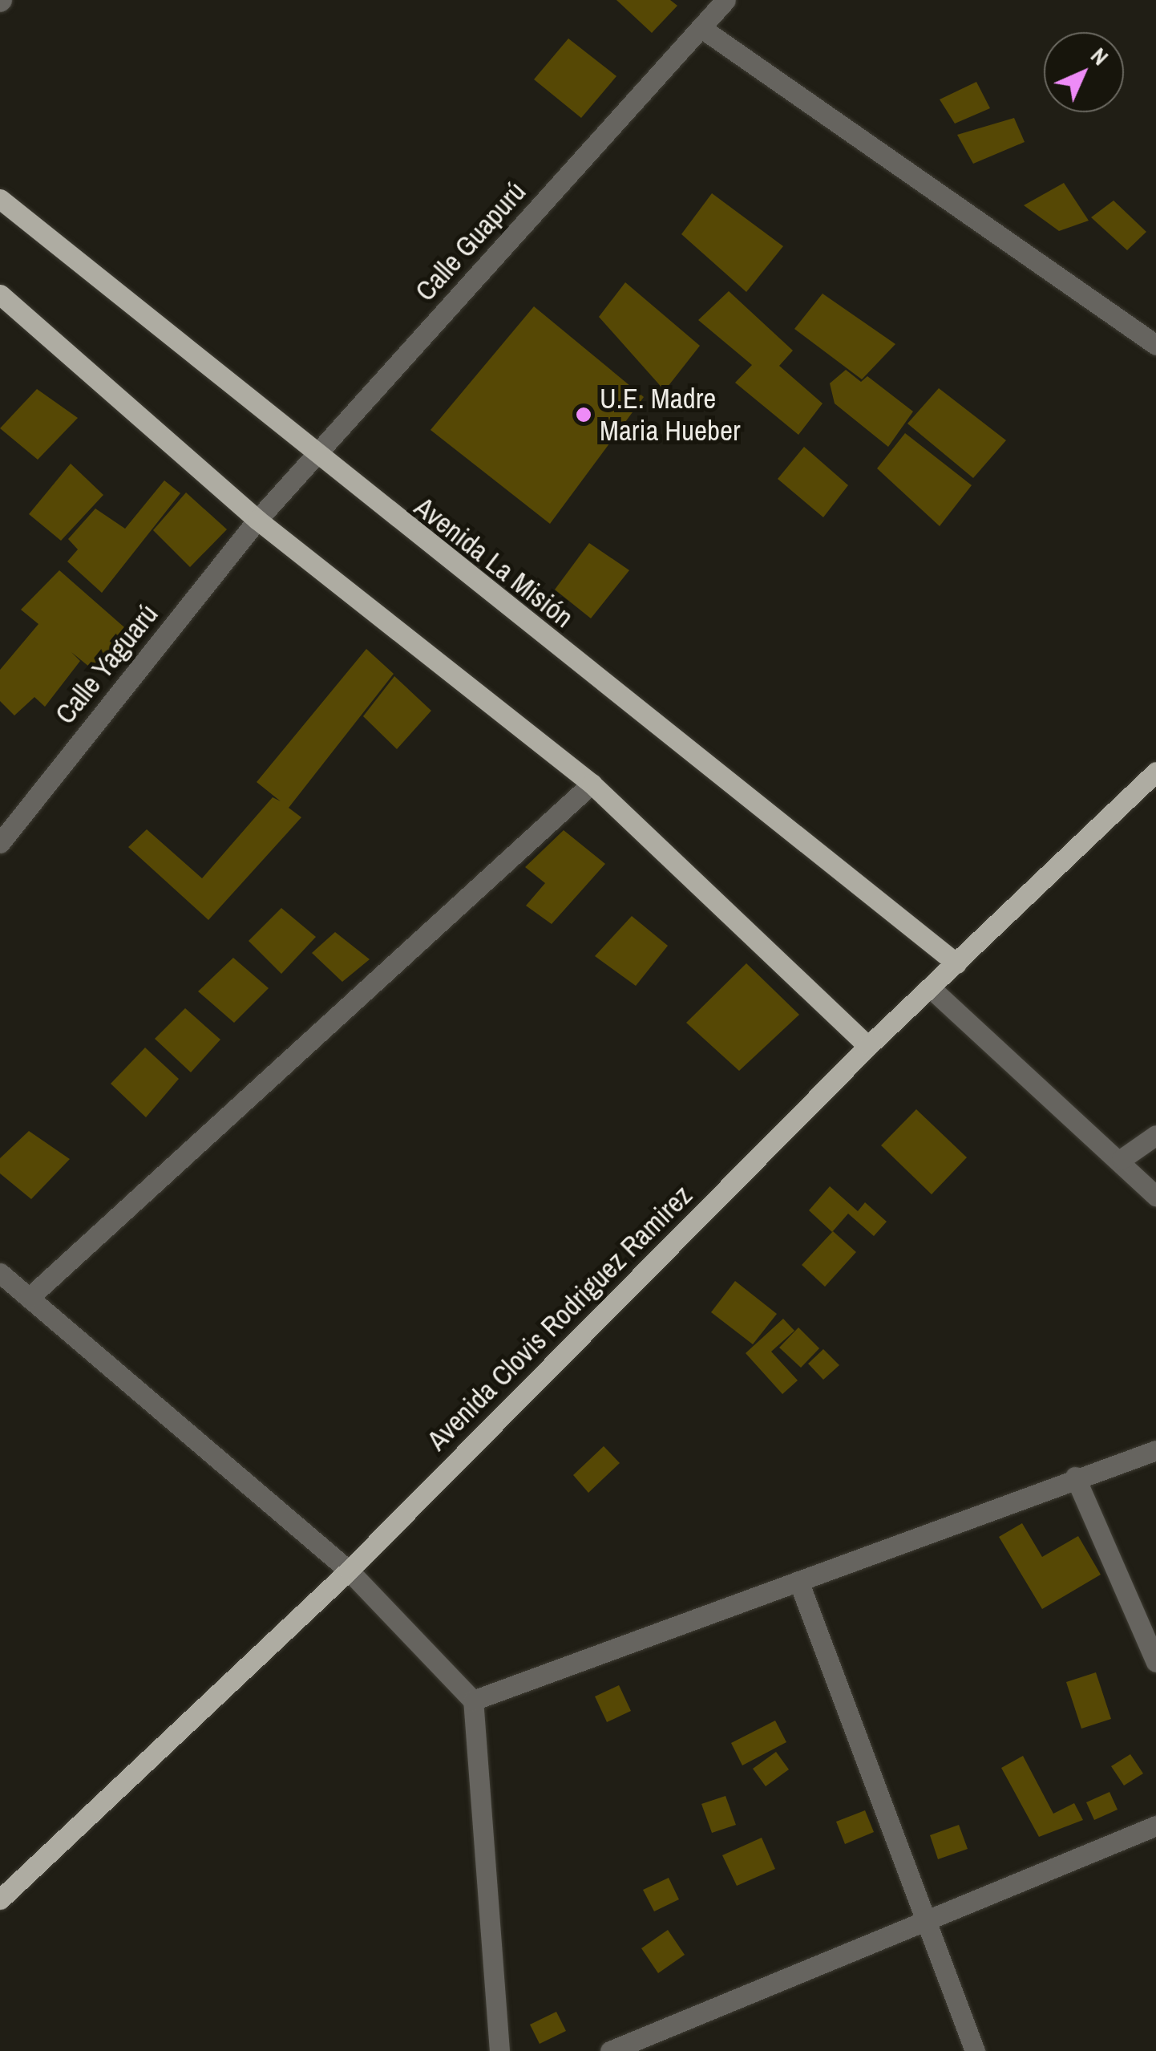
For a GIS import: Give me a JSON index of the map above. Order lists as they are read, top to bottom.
{
  "streets": {
    "main road": ["Avenida La Misión", "Avenida Clovis Rodriguez Ramirez"],
    "street": ["Calle Guapurú", "Calle Yaguarú"]
  },
  "crossings": [
    ["Calle Guapurú", "Avenida La Misión"],
    ["Calle Guapurú", "Calle Yaguarú"],
    ["Avenida La Misión", "Avenida Clovis Rodriguez Ramirez"]
  ],
  "places": ["U.E. Madre Maria Hueber"],
  "north": "top right"
}
